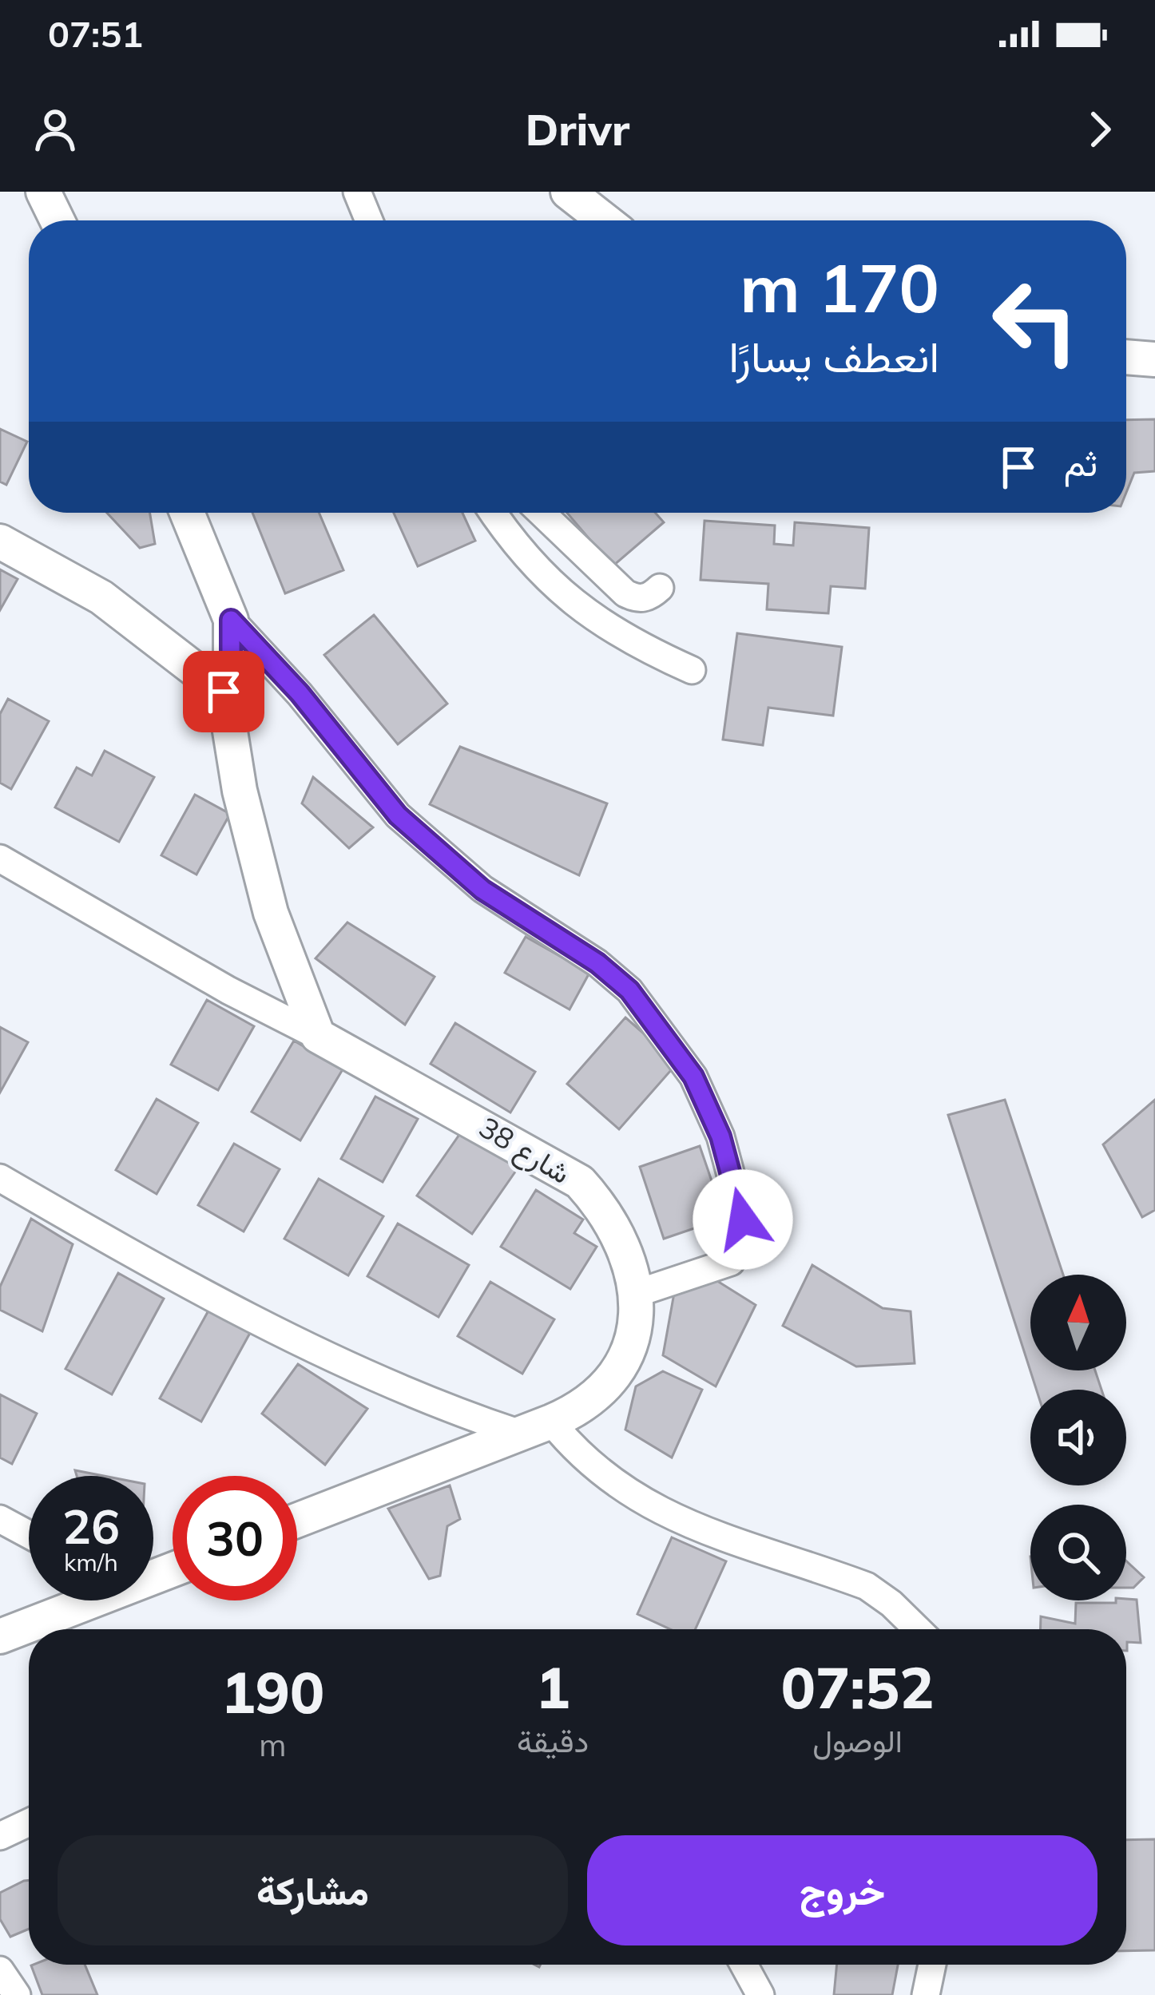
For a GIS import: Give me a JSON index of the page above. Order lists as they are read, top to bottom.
{
  "streets": {
    "street": ["شارع 38"]
  },
  "north": "top",
  "page": {
    "status": "07:51",
    "header": "Drivr",
    "turn": ["170 m", "انعطف يسارًا"],
    "then": "ثم",
    "speed": "26 km/h",
    "limit": "30",
    "eta": [
      "07:52",
      "الوصول",
      "1",
      "دقيقة",
      "190",
      "m"
    ],
    "buttons": ["خروج", "مشاركة"]
  }
}
